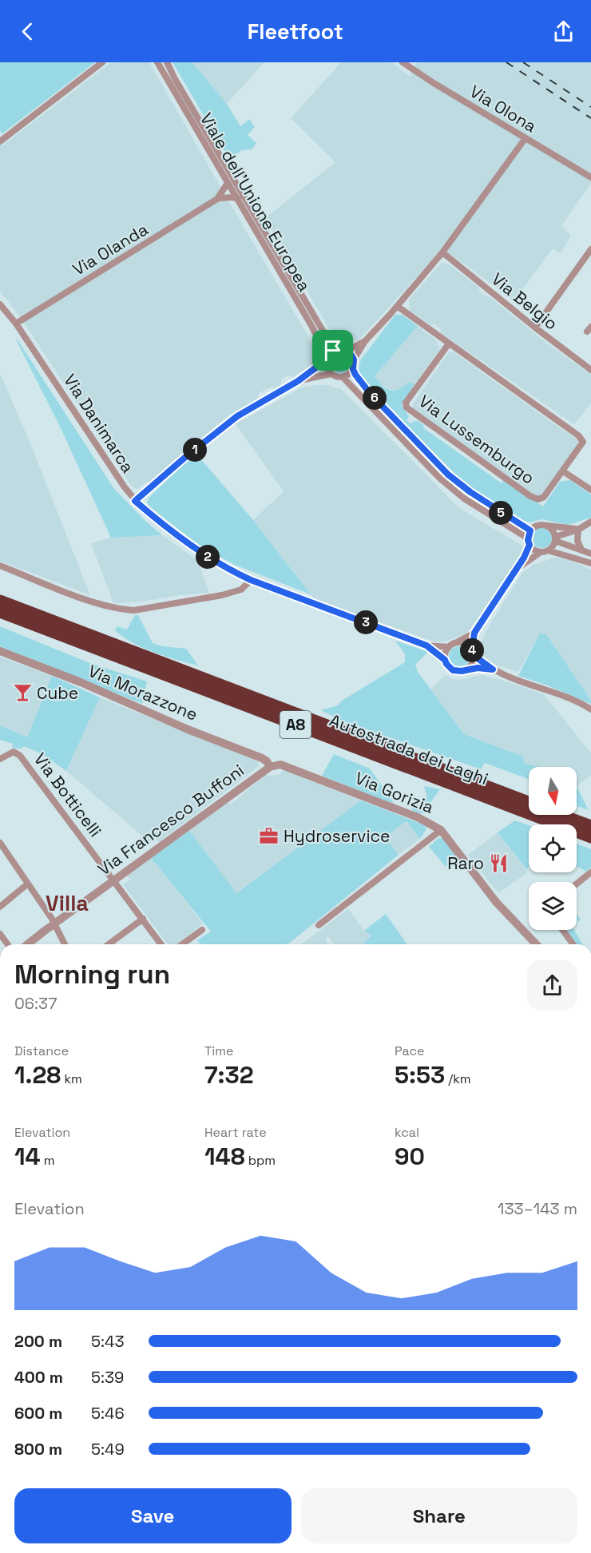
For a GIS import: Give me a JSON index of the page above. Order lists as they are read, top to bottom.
{
  "streets": {
    "highway": ["A8", "Autostrada dei Laghi"],
    "street": [
      "Via Olona",
      "Viale dell'Unione Europea",
      "Via Olanda",
      "Via Belgio",
      "Via Danimarca",
      "Via Lussemburgo",
      "Via Morazzone",
      "Via Gorizia",
      "Via Botticelli",
      "Via Francesco Buffoni"
    ]
  },
  "crossings": [
    ["Viale dell'Unione Europea", "Via Olanda"],
    ["Via Olanda", "Via Danimarca"],
    ["Via Morazzone", "Via Gorizia"],
    ["Via Morazzone", "Via Francesco Buffoni"],
    ["Via Gorizia", "Via Francesco Buffoni"],
    ["Via Botticelli", "Via Francesco Buffoni"]
  ],
  "districts": ["Villa"],
  "places": {
    "bar": ["Cube"],
    "office": ["Hydroservice"],
    "restaurant": ["Raro"]
  },
  "north": "bottom",
  "page": {
    "header": "Fleetfoot",
    "pins": [
      "6",
      "1",
      "5",
      "2",
      "3",
      "4"
    ],
    "heading": ["Morning run", "06:37"],
    "stats": [
      ["Distance", "1.28 km"],
      ["Time", "7:32"],
      ["Pace", "5:53 /km"],
      ["Elevation", "14 m"],
      ["Heart rate", "148 bpm"],
      ["kcal", "90"]
    ],
    "chart": ["Elevation", "133–143 m"],
    "list": [
      {
        "name": "200 m",
        "note": "5:43"
      },
      {
        "name": "400 m",
        "note": "5:39"
      },
      {
        "name": "600 m",
        "note": "5:46"
      },
      {
        "name": "800 m",
        "note": "5:49"
      }
    ],
    "buttons": ["Save", "Share"]
  }
}
